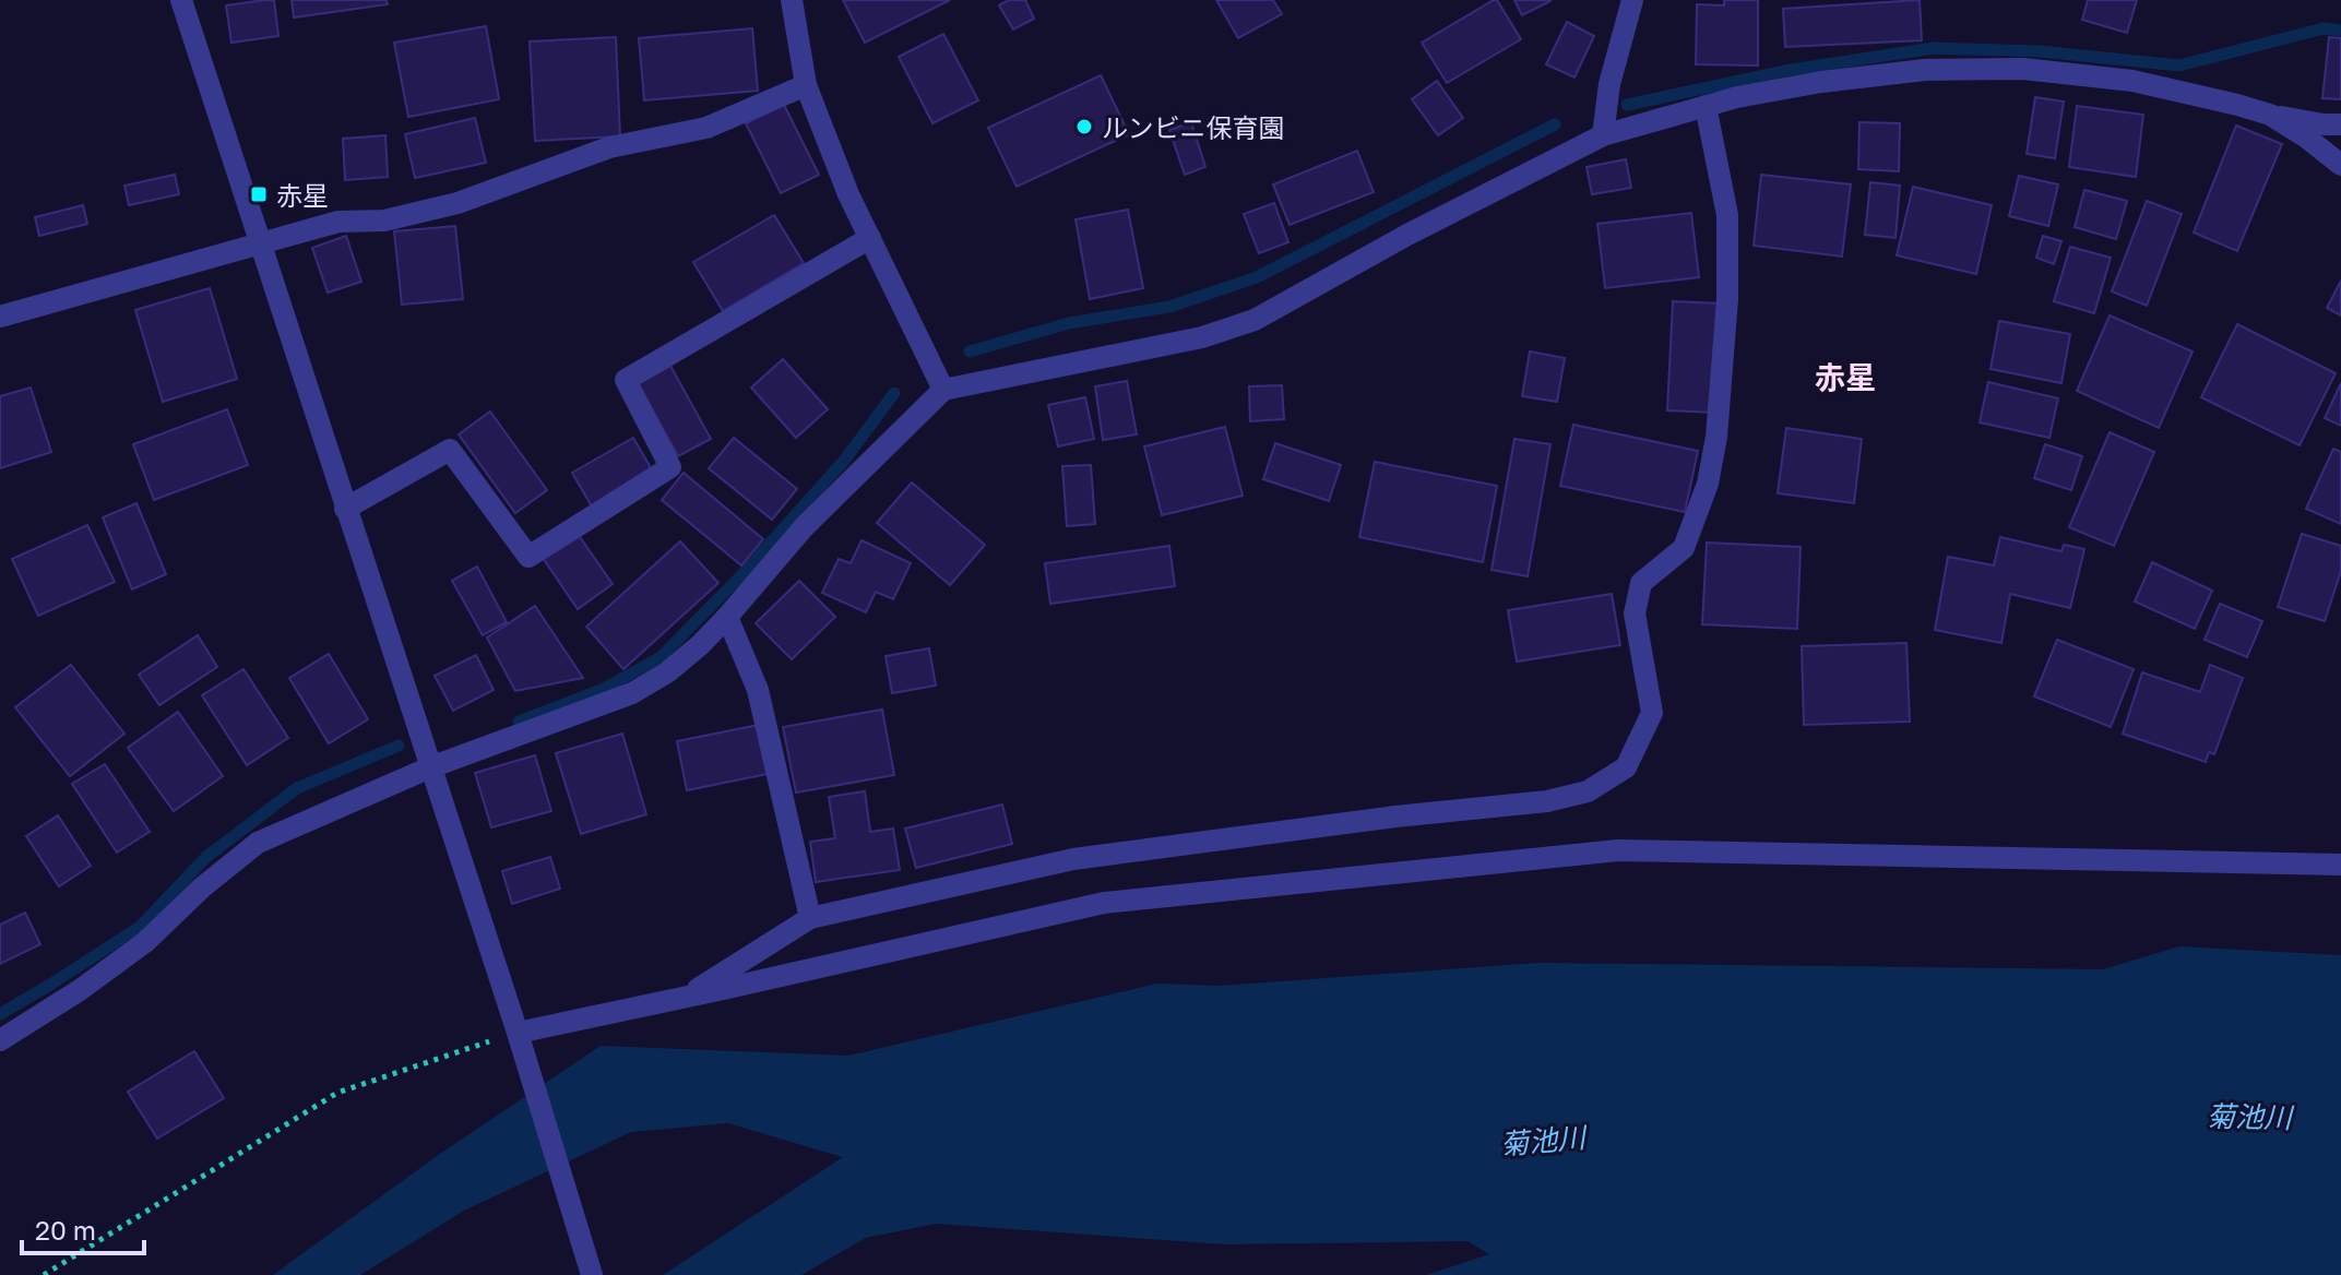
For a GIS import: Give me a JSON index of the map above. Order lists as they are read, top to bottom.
{
  "districts": ["赤星"],
  "water": ["菊池川"],
  "places": {
    "other": ["ルンビニ保育園"],
    "transit": ["赤星"]
  },
  "scale_bar": "20 m"
}
